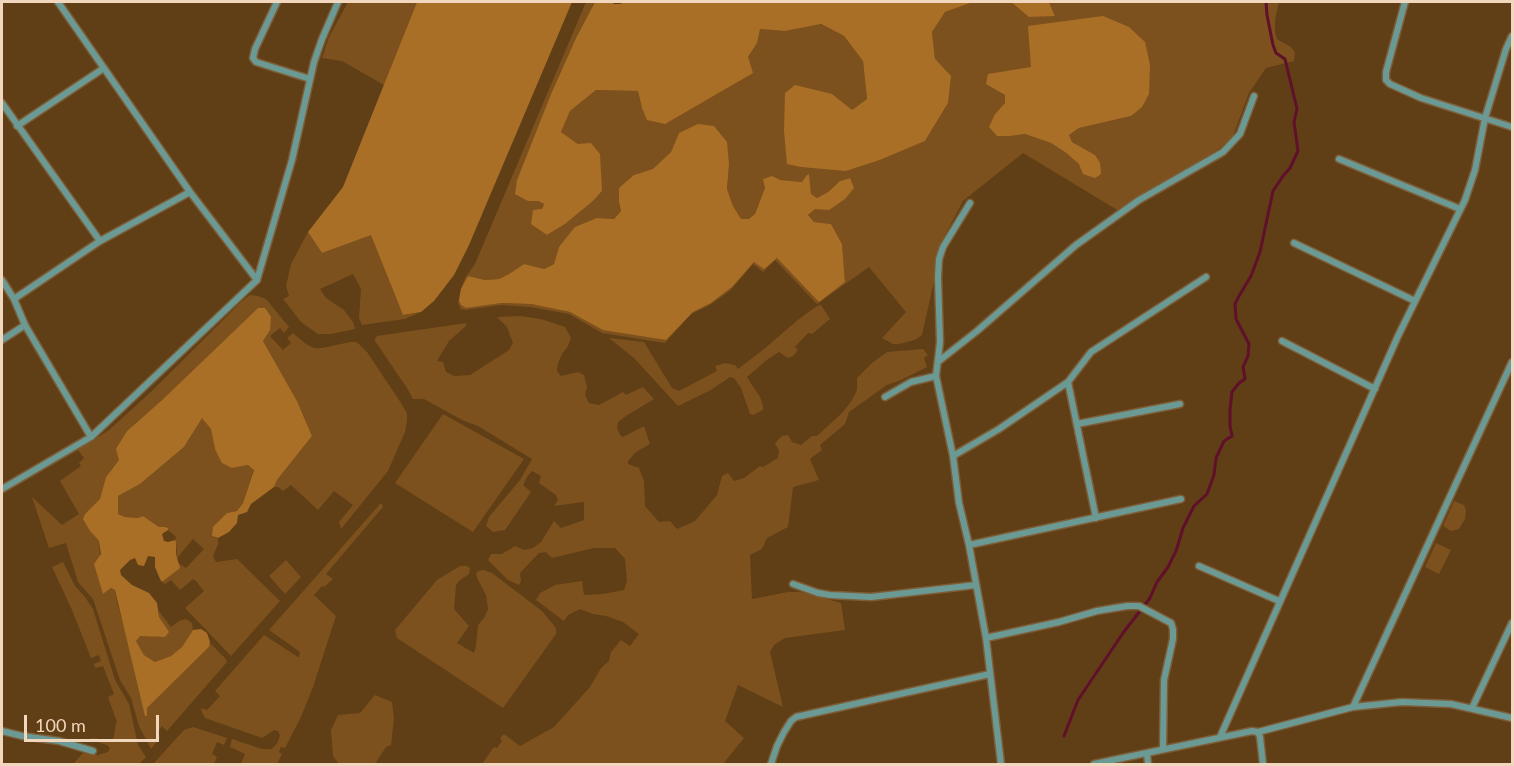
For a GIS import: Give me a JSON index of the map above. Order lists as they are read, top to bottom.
{
  "scale_bar": "100 m"
}
